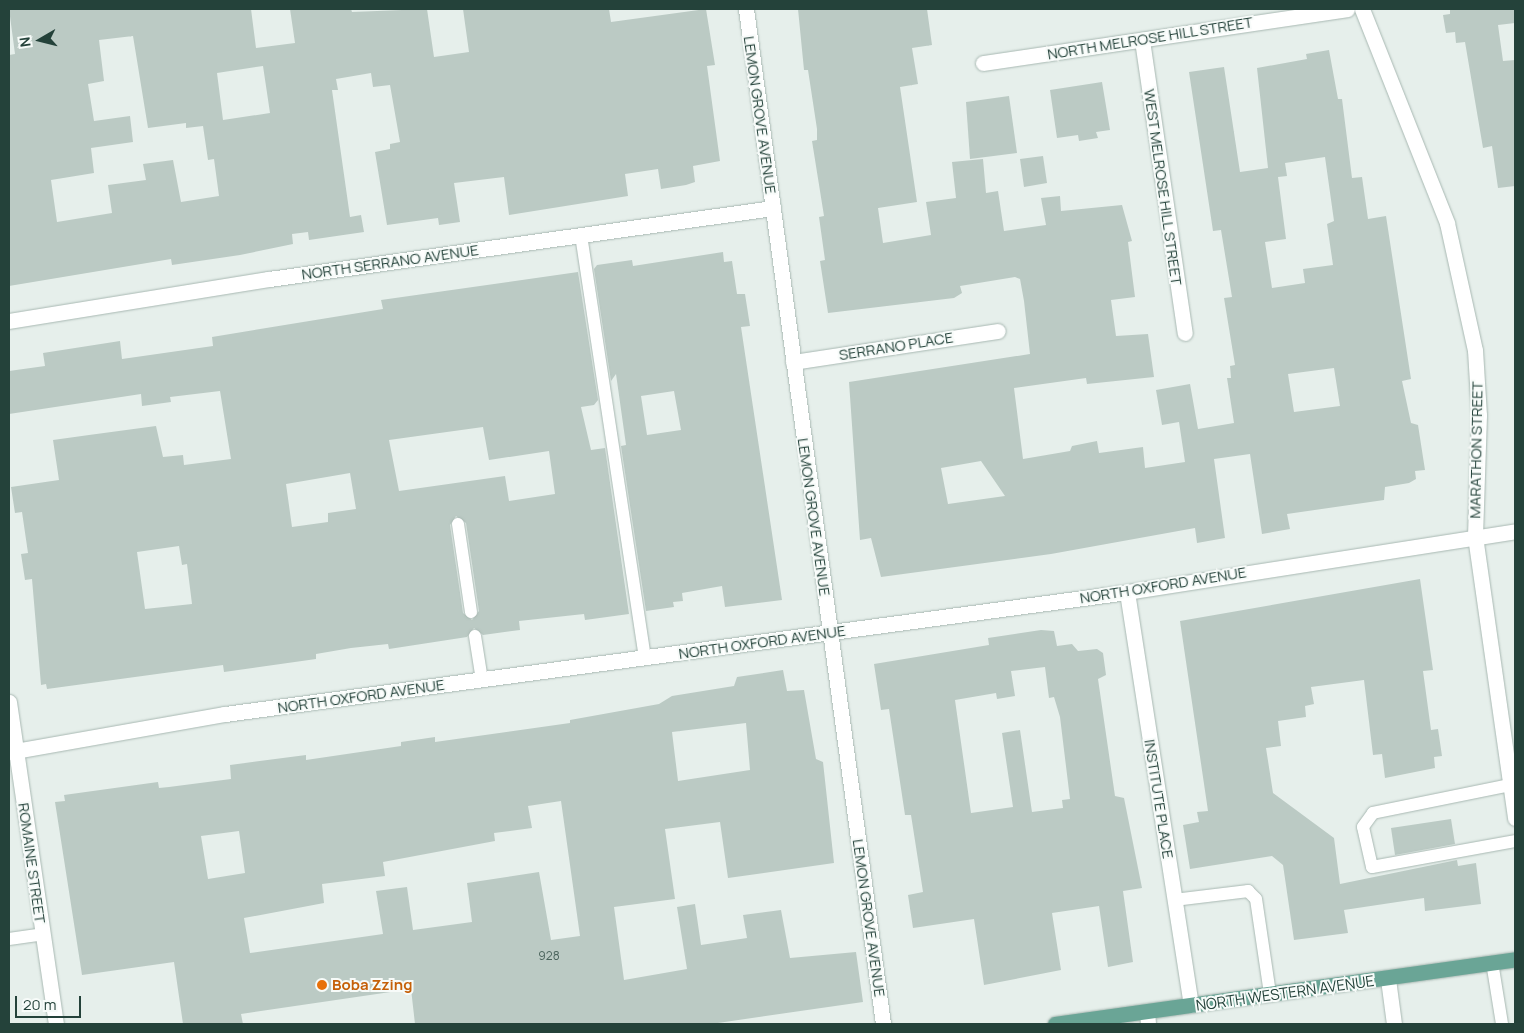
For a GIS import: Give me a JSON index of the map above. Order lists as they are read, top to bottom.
{
  "streets": {
    "main road": ["NORTH WESTERN AVENUE"],
    "street": [
      "NORTH MELROSE HILL STREET",
      "LEMON GROVE AVENUE",
      "WEST MELROSE HILL STREET",
      "NORTH SERRANO AVENUE",
      "SERRANO PLACE",
      "MARATHON STREET",
      "NORTH OXFORD AVENUE",
      "INSTITUTE PLACE",
      "ROMAINE STREET"
    ]
  },
  "crossings": [
    ["NORTH MELROSE HILL STREET", "WEST MELROSE HILL STREET"],
    ["LEMON GROVE AVENUE", "NORTH SERRANO AVENUE"],
    ["LEMON GROVE AVENUE", "SERRANO PLACE"],
    ["LEMON GROVE AVENUE", "NORTH OXFORD AVENUE"],
    ["MARATHON STREET", "NORTH OXFORD AVENUE"],
    ["NORTH OXFORD AVENUE", "INSTITUTE PLACE"],
    ["NORTH OXFORD AVENUE", "ROMAINE STREET"],
    ["INSTITUTE PLACE", "NORTH WESTERN AVENUE"]
  ],
  "places": ["Boba Zzing"],
  "house_numbers": ["928"],
  "scale_bar": "20 m",
  "north": "left"
}
